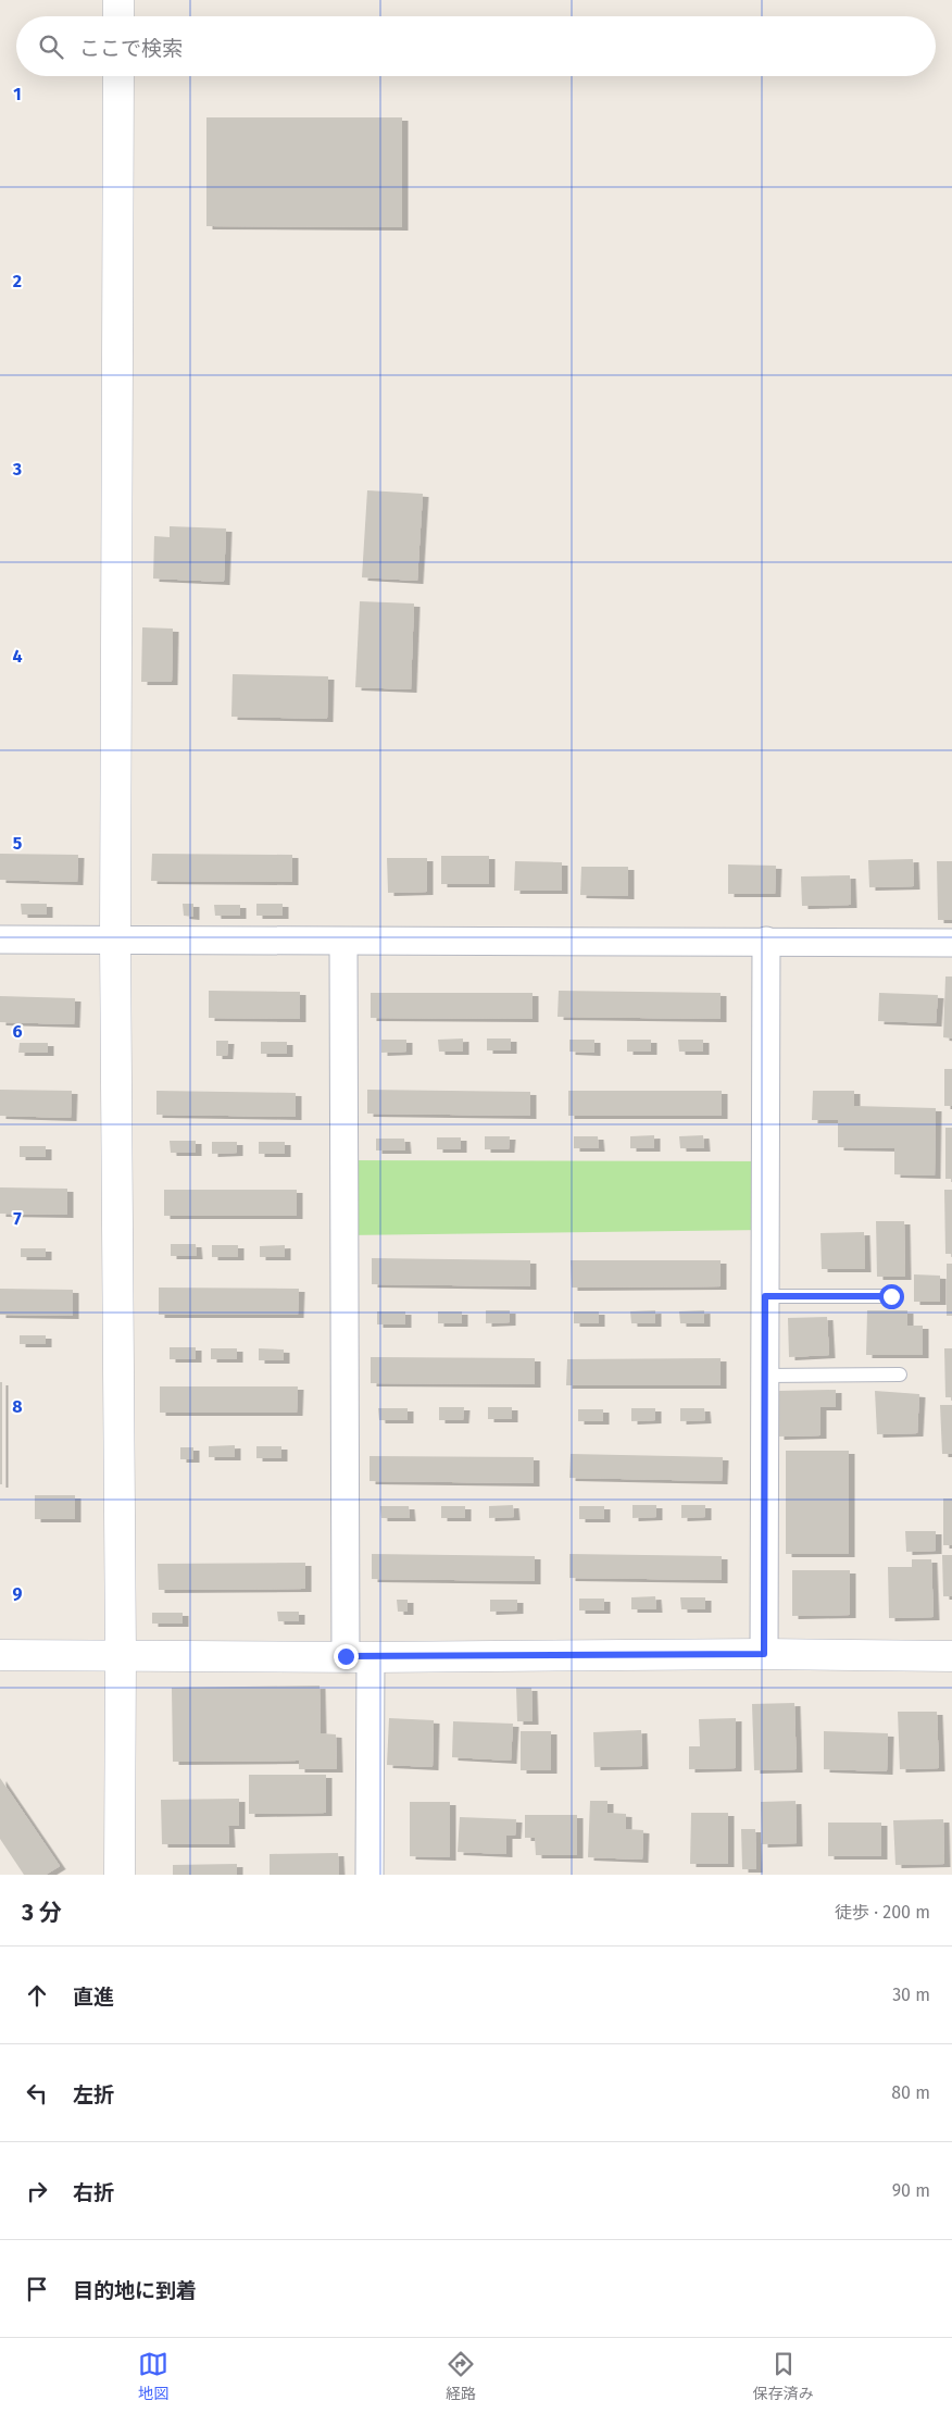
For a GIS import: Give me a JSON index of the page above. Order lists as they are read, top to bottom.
{
  "page": {
    "search": "ここで検索",
    "heading": ["3 分", "徒歩 · 200 m"],
    "list": [
      ["直進", "30 m"],
      ["左折", "80 m"],
      ["右折", "90 m"],
      "目的地に到着"
    ],
    "nav": ["地図", "経路", "保存済み"]
  },
  "grid": {
    "rows": [
      "1",
      "2",
      "3",
      "4",
      "5",
      "6",
      "7",
      "8",
      "9"
    ]
  }
}
